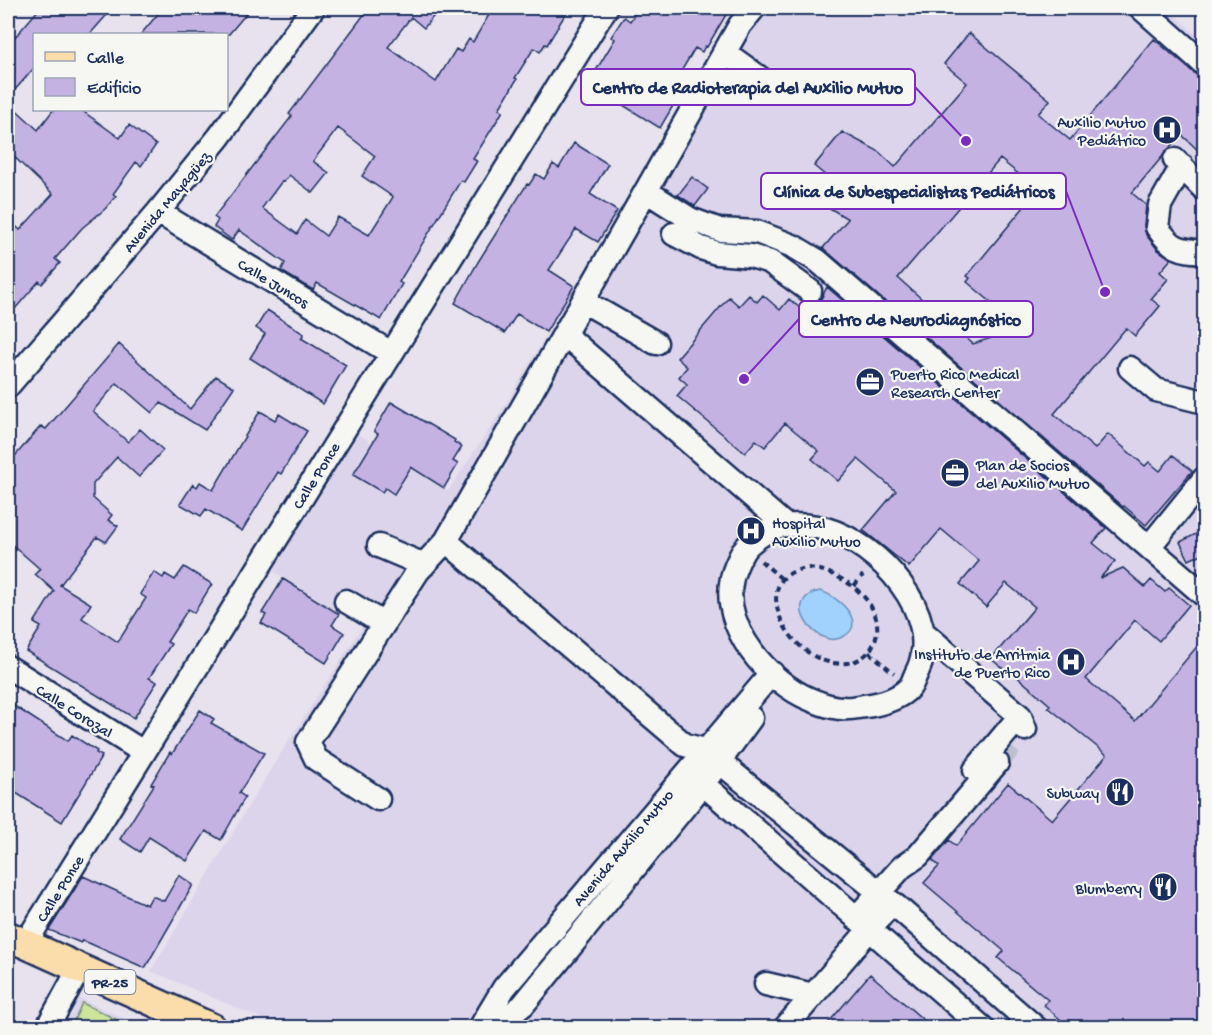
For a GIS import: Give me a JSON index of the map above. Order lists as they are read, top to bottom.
{
  "streets": {
    "main road": ["PR-25"],
    "street": [
      "Avenida Mayagüez",
      "Calle Juncos",
      "Calle Ponce",
      "Calle Corozal",
      "Avenida Auxilio Mutuo"
    ]
  },
  "crossings": [
    ["Avenida Mayagüez", "Calle Juncos"],
    ["Calle Juncos", "Calle Ponce"],
    ["Calle Ponce", "Calle Corozal"],
    ["Calle Ponce", "PR-25"]
  ],
  "places": {
    "hospital": ["Auxilio Mutuo Pediátrico", "Hospital Auxilio Mutuo", "Instituto de Arritmia de Puerto Rico"],
    "other": ["Centro de Radioterapia del Auxilio Mutuo", "Clínica de Subespecialistas Pediátricos", "Centro de Neurodiagnóstico"],
    "office": ["Puerto Rico Medical Research Center", "Plan de Socios del Auxilio Mutuo"],
    "restaurant": ["Subway", "Blumberry"]
  },
  "legend": ["Calle", "Edificio"]
}
